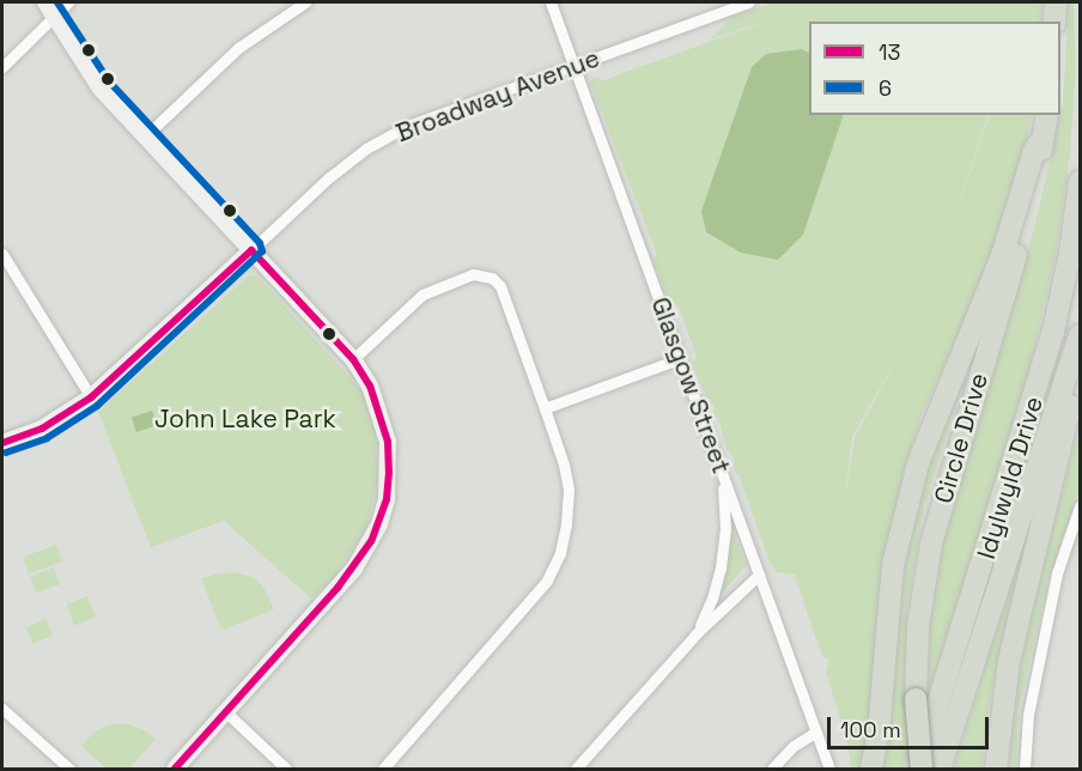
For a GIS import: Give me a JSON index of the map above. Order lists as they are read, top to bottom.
{
  "streets": {
    "highway": ["Circle Drive", "Idylwyld Drive"],
    "street": ["Broadway Avenue", "Glasgow Street"]
  },
  "crossings": [
    ["Broadway Avenue", "Glasgow Street"],
    ["Circle Drive", "Idylwyld Drive"]
  ],
  "parks": ["John Lake Park"],
  "lines": ["transit line 6", "transit line 13"],
  "legend": ["13", "6"],
  "scale_bar": "100 m"
}
